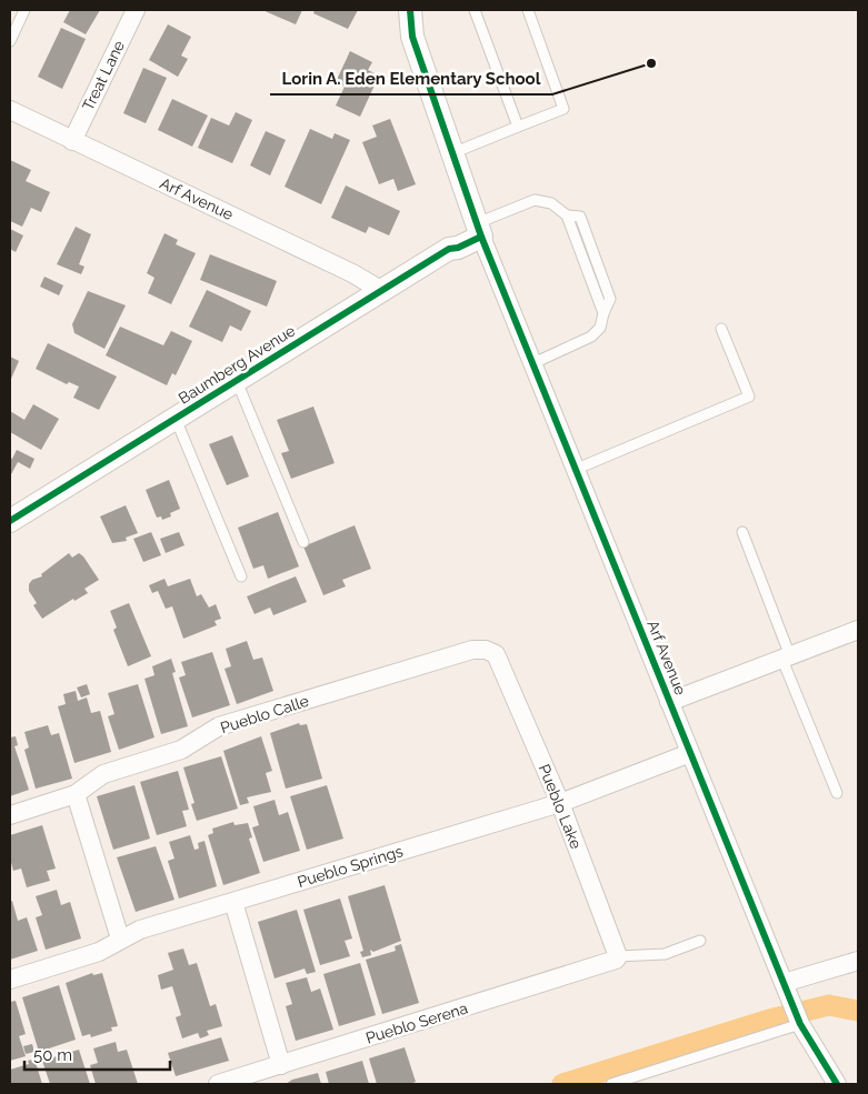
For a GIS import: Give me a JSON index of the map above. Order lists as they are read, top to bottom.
{
  "streets": {
    "street": [
      "Treat Lane",
      "Arf Avenue",
      "Baumberg Avenue",
      "Pueblo Calle",
      "Pueblo Lake",
      "Pueblo Springs",
      "Pueblo Serena"
    ]
  },
  "crossings": [
    ["Treat Lane", "Arf Avenue"],
    ["Arf Avenue", "Baumberg Avenue"],
    ["Arf Avenue", "Pueblo Springs"],
    ["Pueblo Calle", "Pueblo Lake"],
    ["Pueblo Lake", "Pueblo Springs"],
    ["Pueblo Lake", "Pueblo Serena"]
  ],
  "places": ["Lorin A. Eden Elementary School"],
  "scale_bar": "50 m"
}
